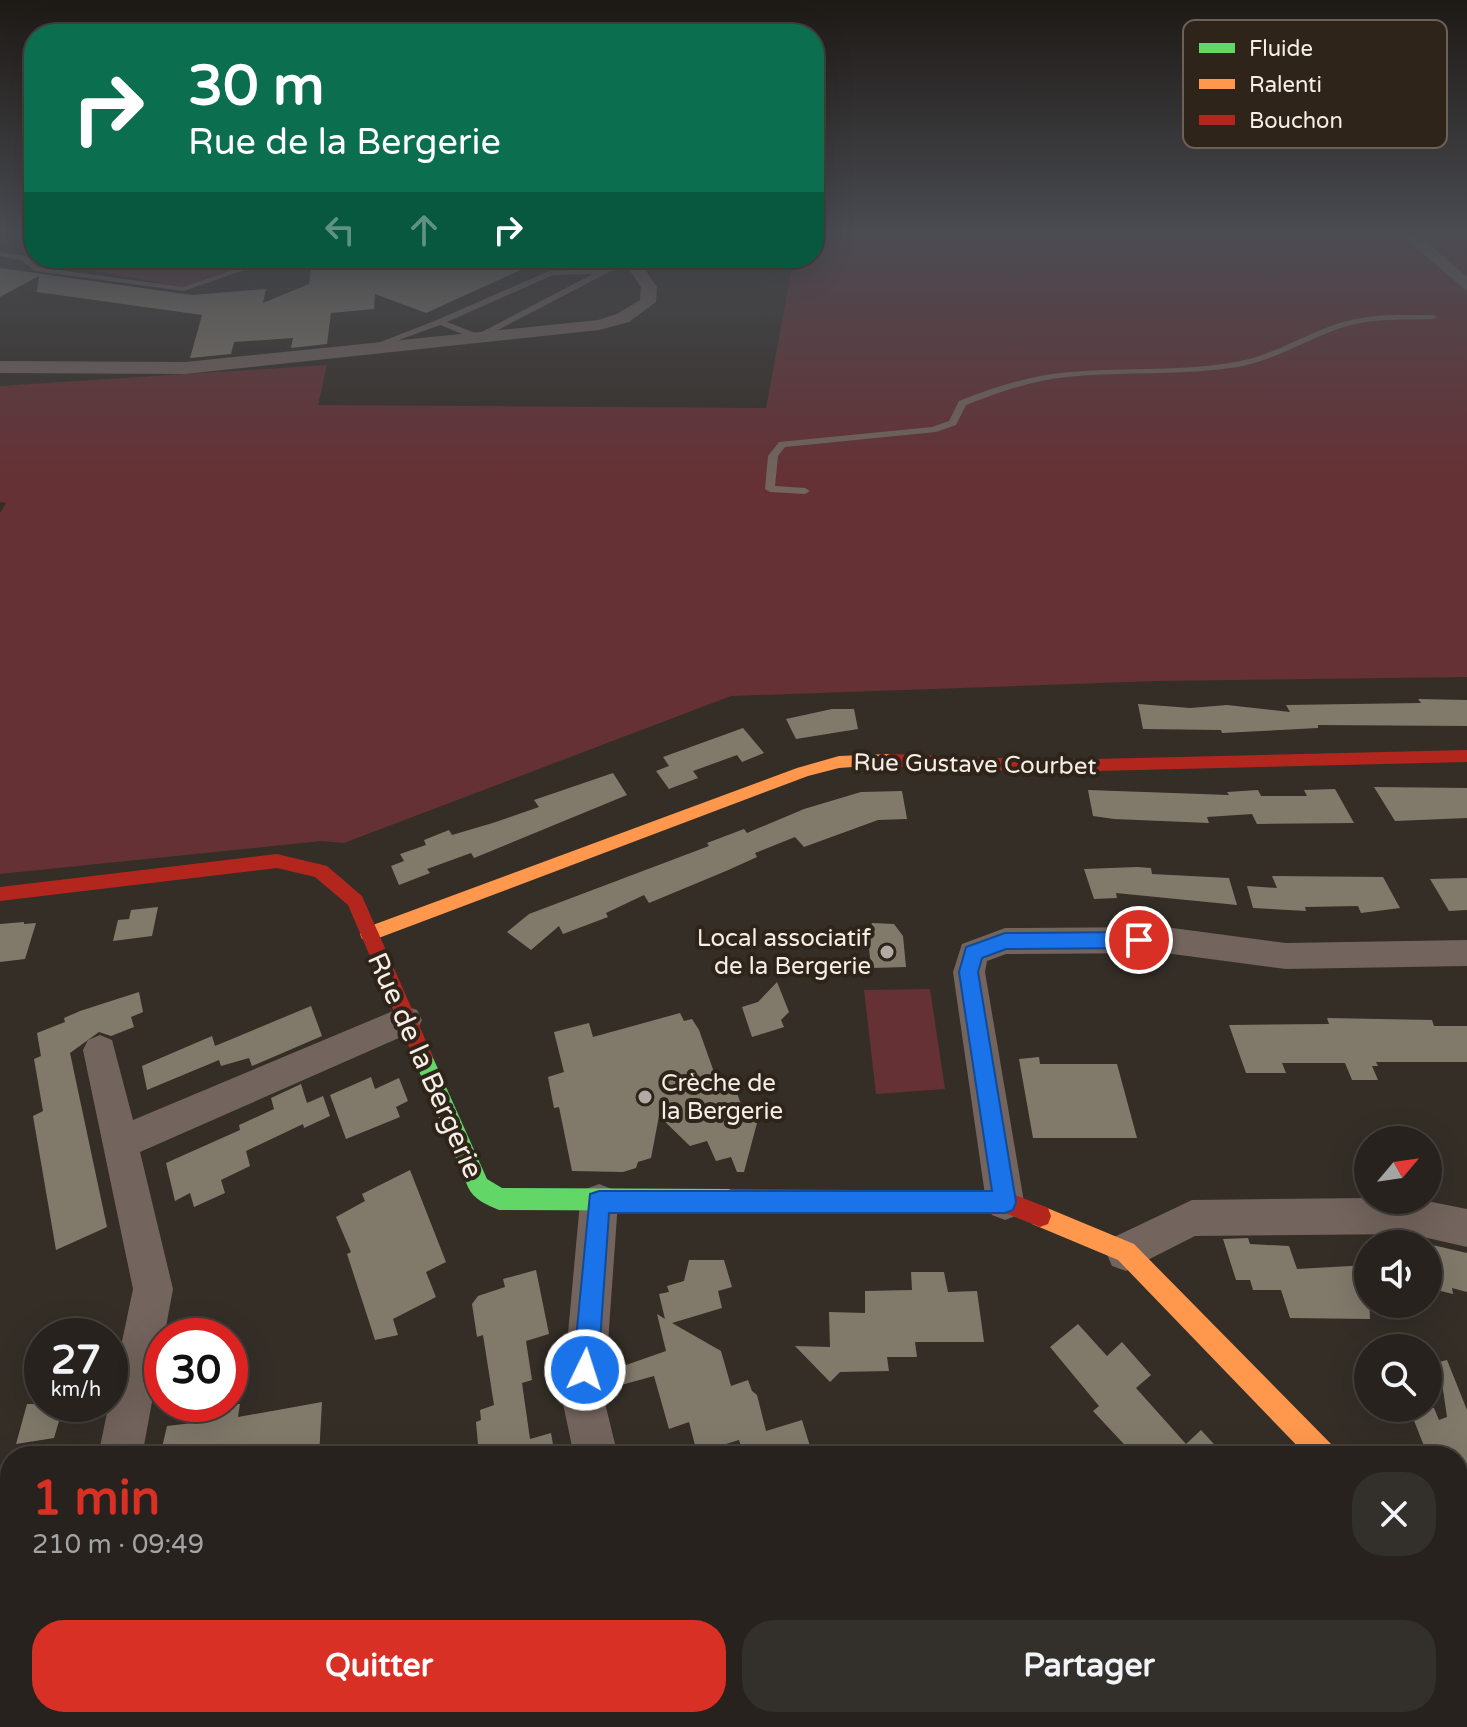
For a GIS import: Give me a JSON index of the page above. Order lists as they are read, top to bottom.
{
  "streets": {
    "street": ["Rue Gustave Courbet", "Rue de la Bergerie"]
  },
  "crossings": [
    ["Rue Gustave Courbet", "Rue de la Bergerie"]
  ],
  "places": ["Local associatif de la Bergerie", "Crèche de la Bergerie"],
  "legend": ["Fluide", "Ralenti", "Bouchon"],
  "north": "top right",
  "page": {
    "turn": ["30 m", "Rue de la Bergerie"],
    "speed": "27 km/h",
    "limit": "30",
    "heading": ["1 min", "210 m · 09:49"],
    "buttons": ["Quitter", "Partager"]
  }
}
